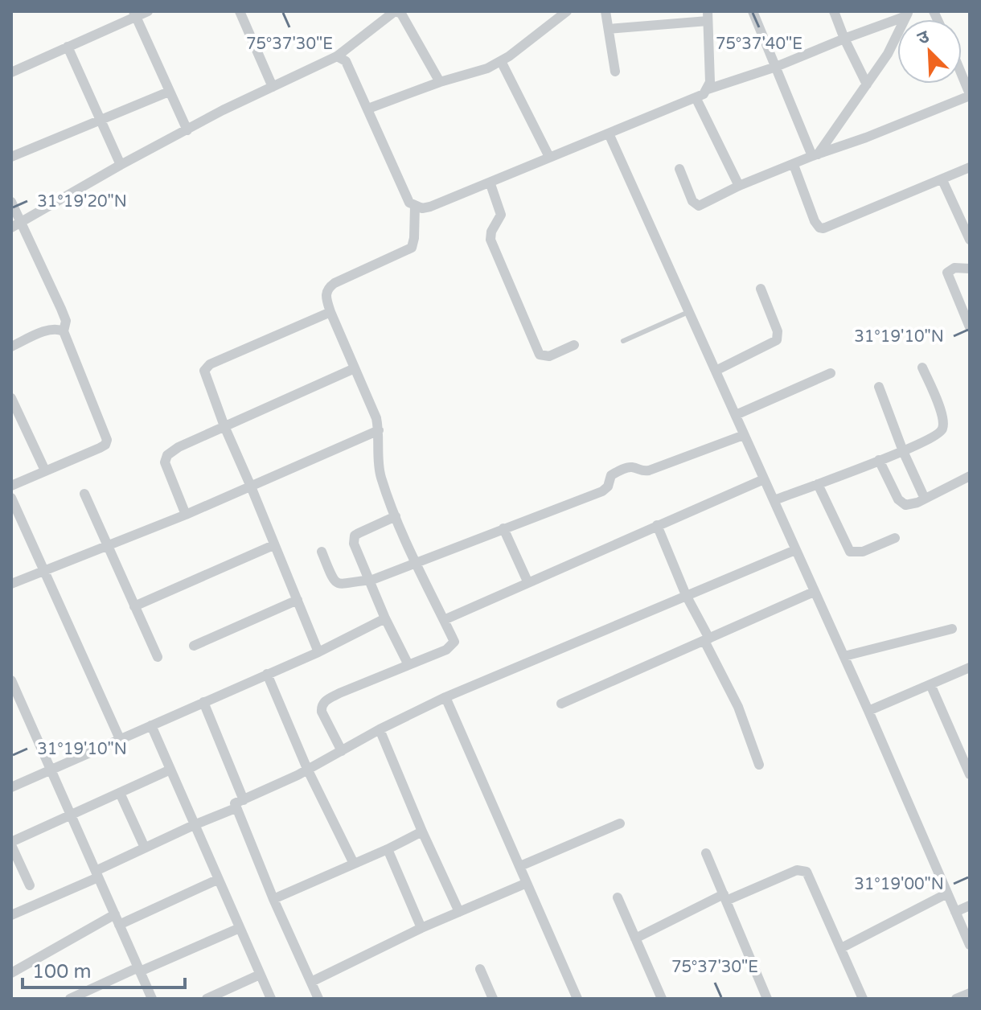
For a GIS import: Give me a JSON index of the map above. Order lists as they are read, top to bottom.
{
  "scale_bar": "100 m",
  "north": "top left",
  "coordinates": [
    "75°37'40\"E",
    "75°37'30\"E",
    "31°19'20\"N",
    "31°19'10\"N",
    "31°19'00\"N"
  ]
}
